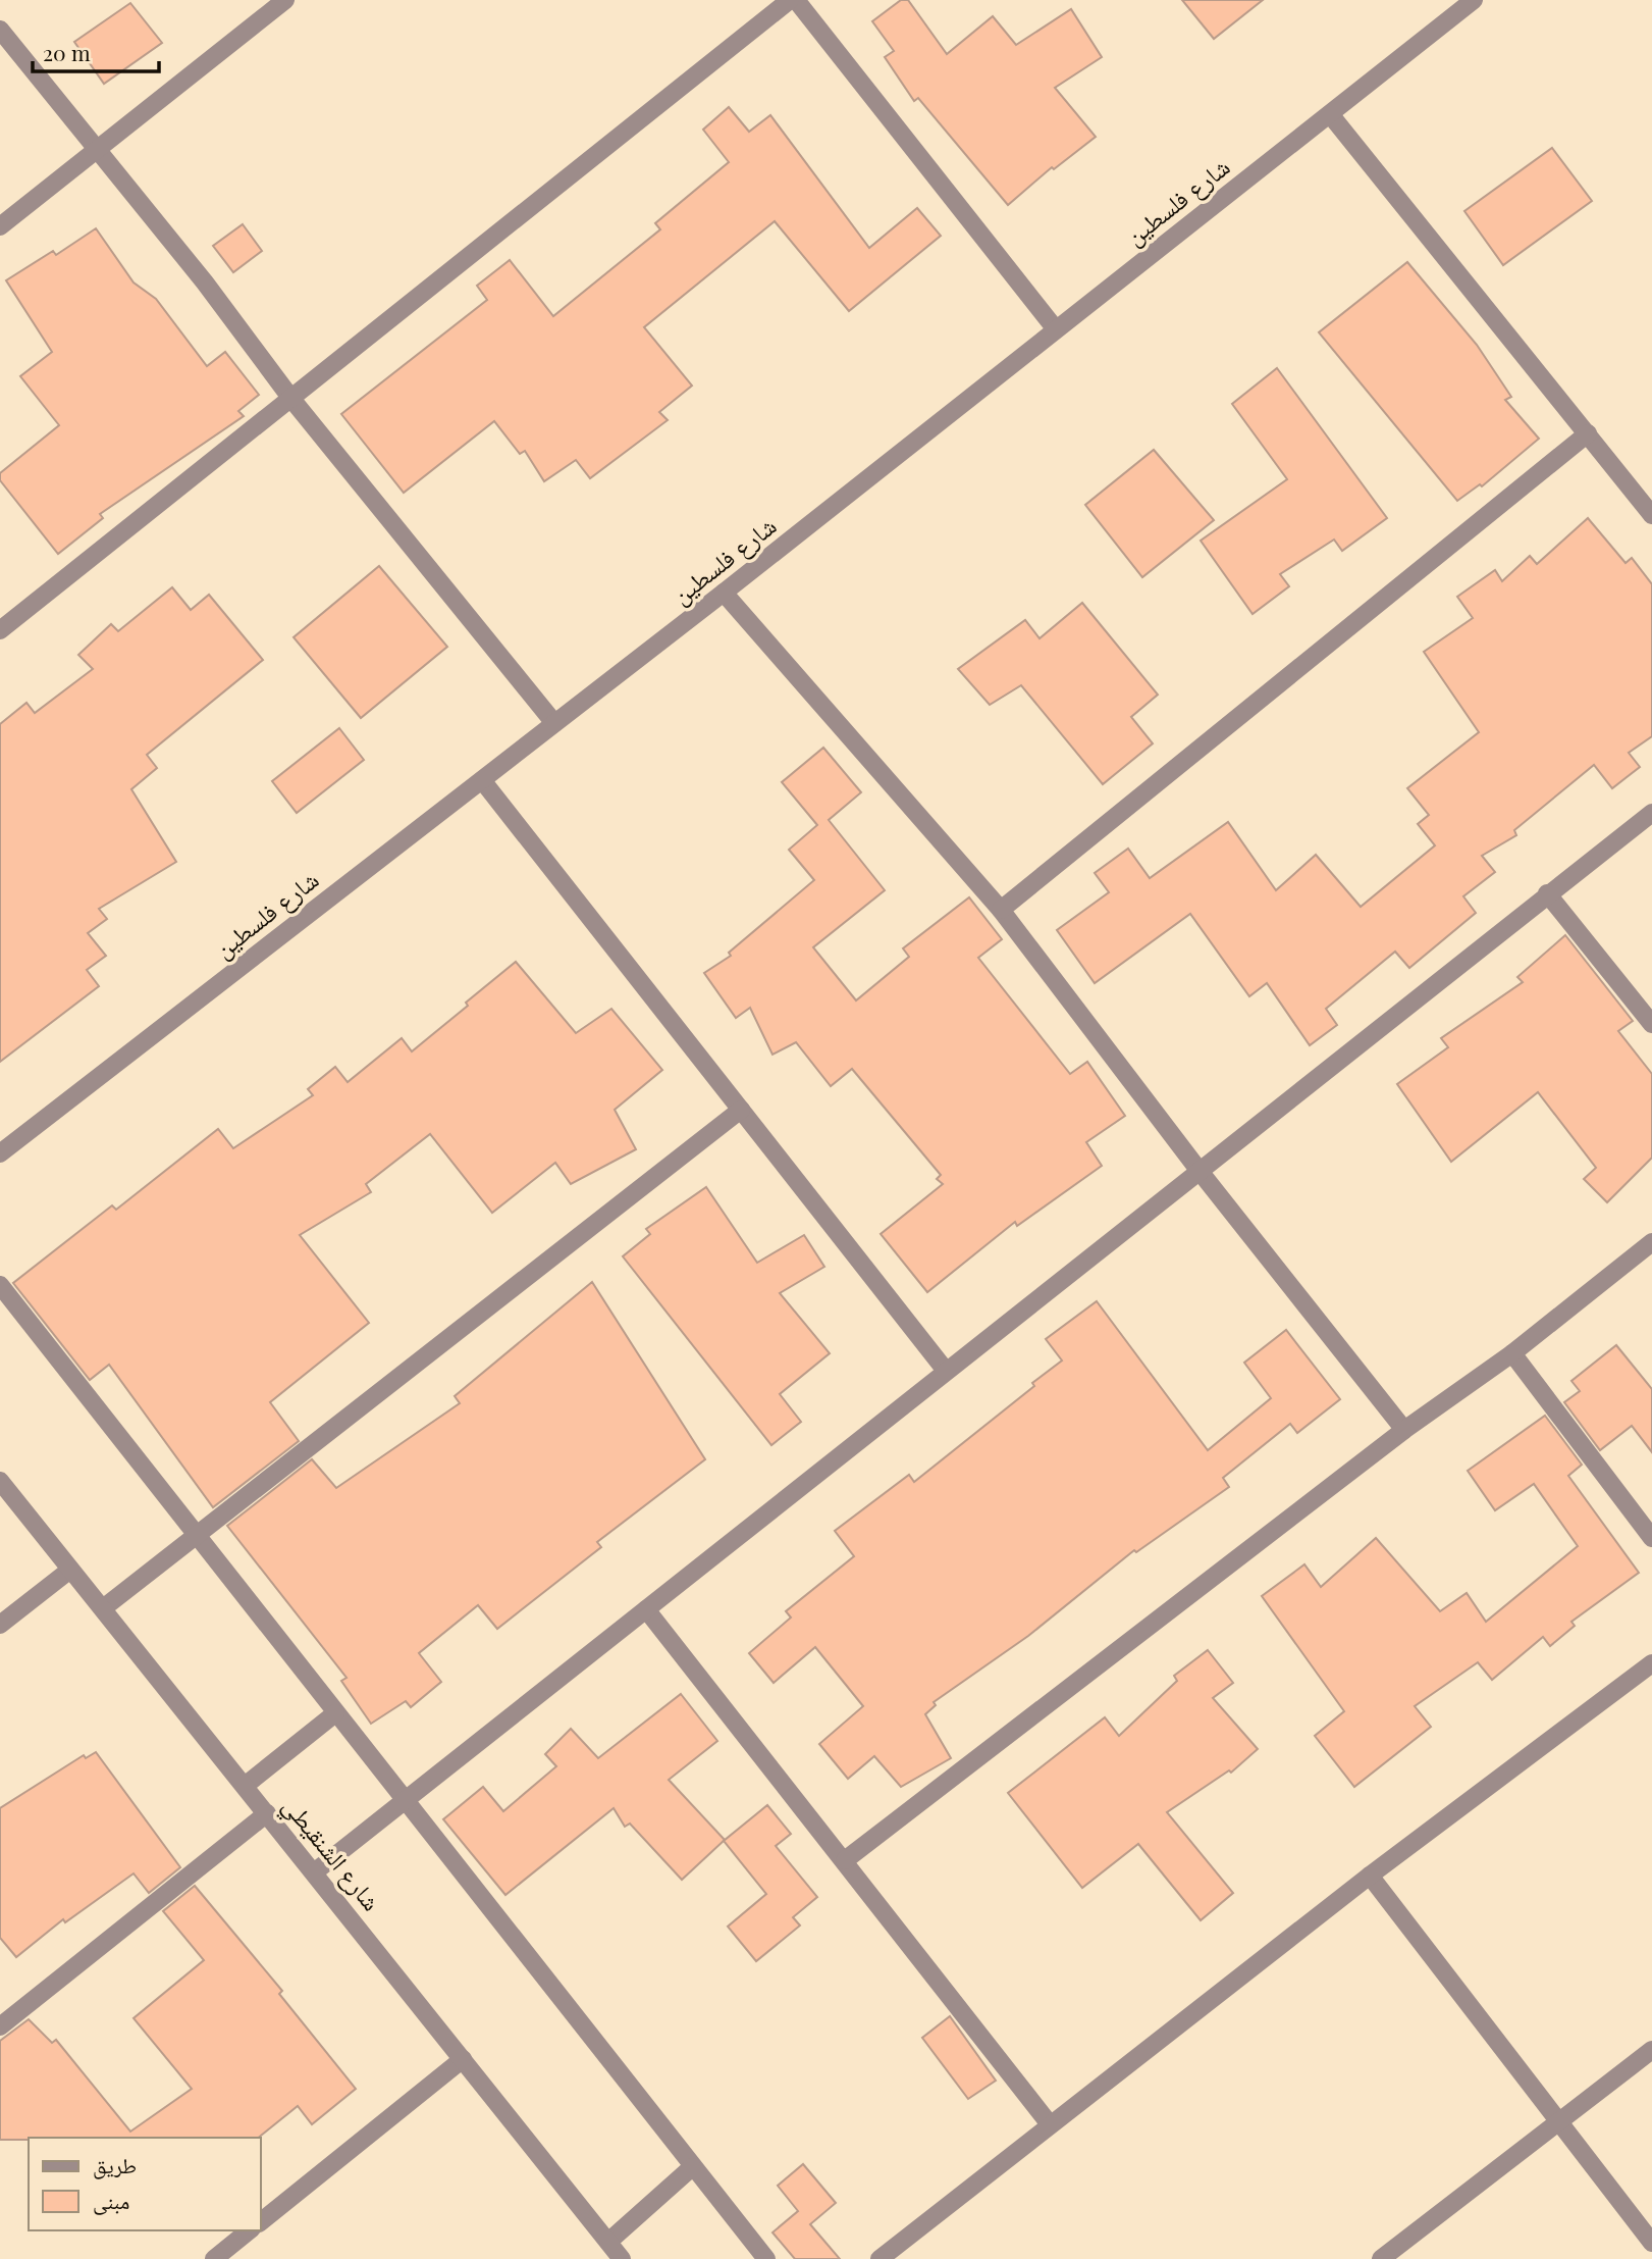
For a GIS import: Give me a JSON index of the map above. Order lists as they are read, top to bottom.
{
  "streets": {
    "street": ["شارع فلسطين", "شارع الشنقيطي"]
  },
  "legend": ["طريق", "مبنى"],
  "scale_bar": "20 m"
}
